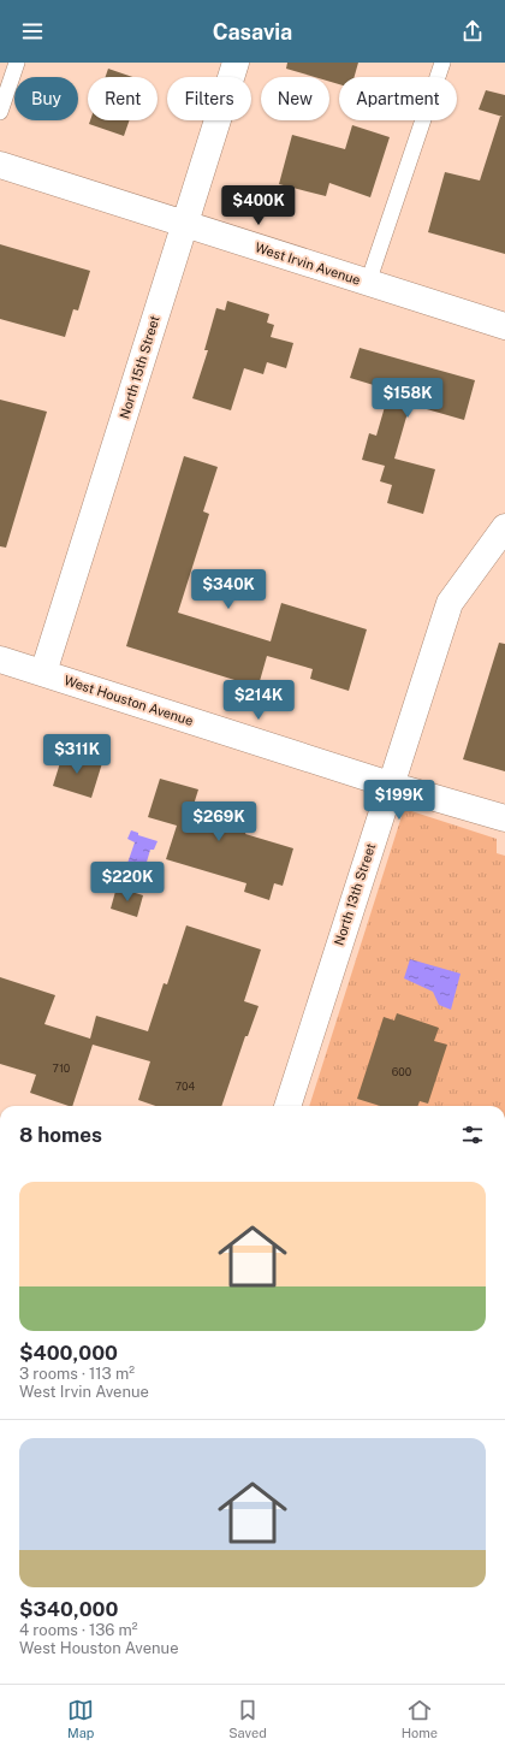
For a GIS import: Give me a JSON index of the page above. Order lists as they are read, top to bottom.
{
  "streets": {
    "street": [
      "West Irvin Avenue",
      "North 15th Street",
      "West Houston Avenue",
      "North 13th Street"
    ]
  },
  "crossings": [
    ["West Irvin Avenue", "North 15th Street"],
    ["North 15th Street", "West Houston Avenue"],
    ["West Houston Avenue", "North 13th Street"]
  ],
  "house_numbers": ["710", "600", "704"],
  "page": {
    "header": "Casavia",
    "chip": [
      "Buy",
      "Rent",
      "Filters",
      "New",
      "Apartment"
    ],
    "price": [
      "$400K",
      "$158K",
      "$340K",
      "$214K",
      "$311K",
      "$199K",
      "$269K",
      "$220K"
    ],
    "heading": "8 homes",
    "list": [
      {
        "name": "$400,000",
        "note": "3 rooms · 113 m² · West Irvin Avenue"
      },
      {
        "name": "$340,000",
        "note": "4 rooms · 136 m² · West Houston Avenue"
      }
    ],
    "tabs": ["Map", "Saved", "Home"]
  }
}
